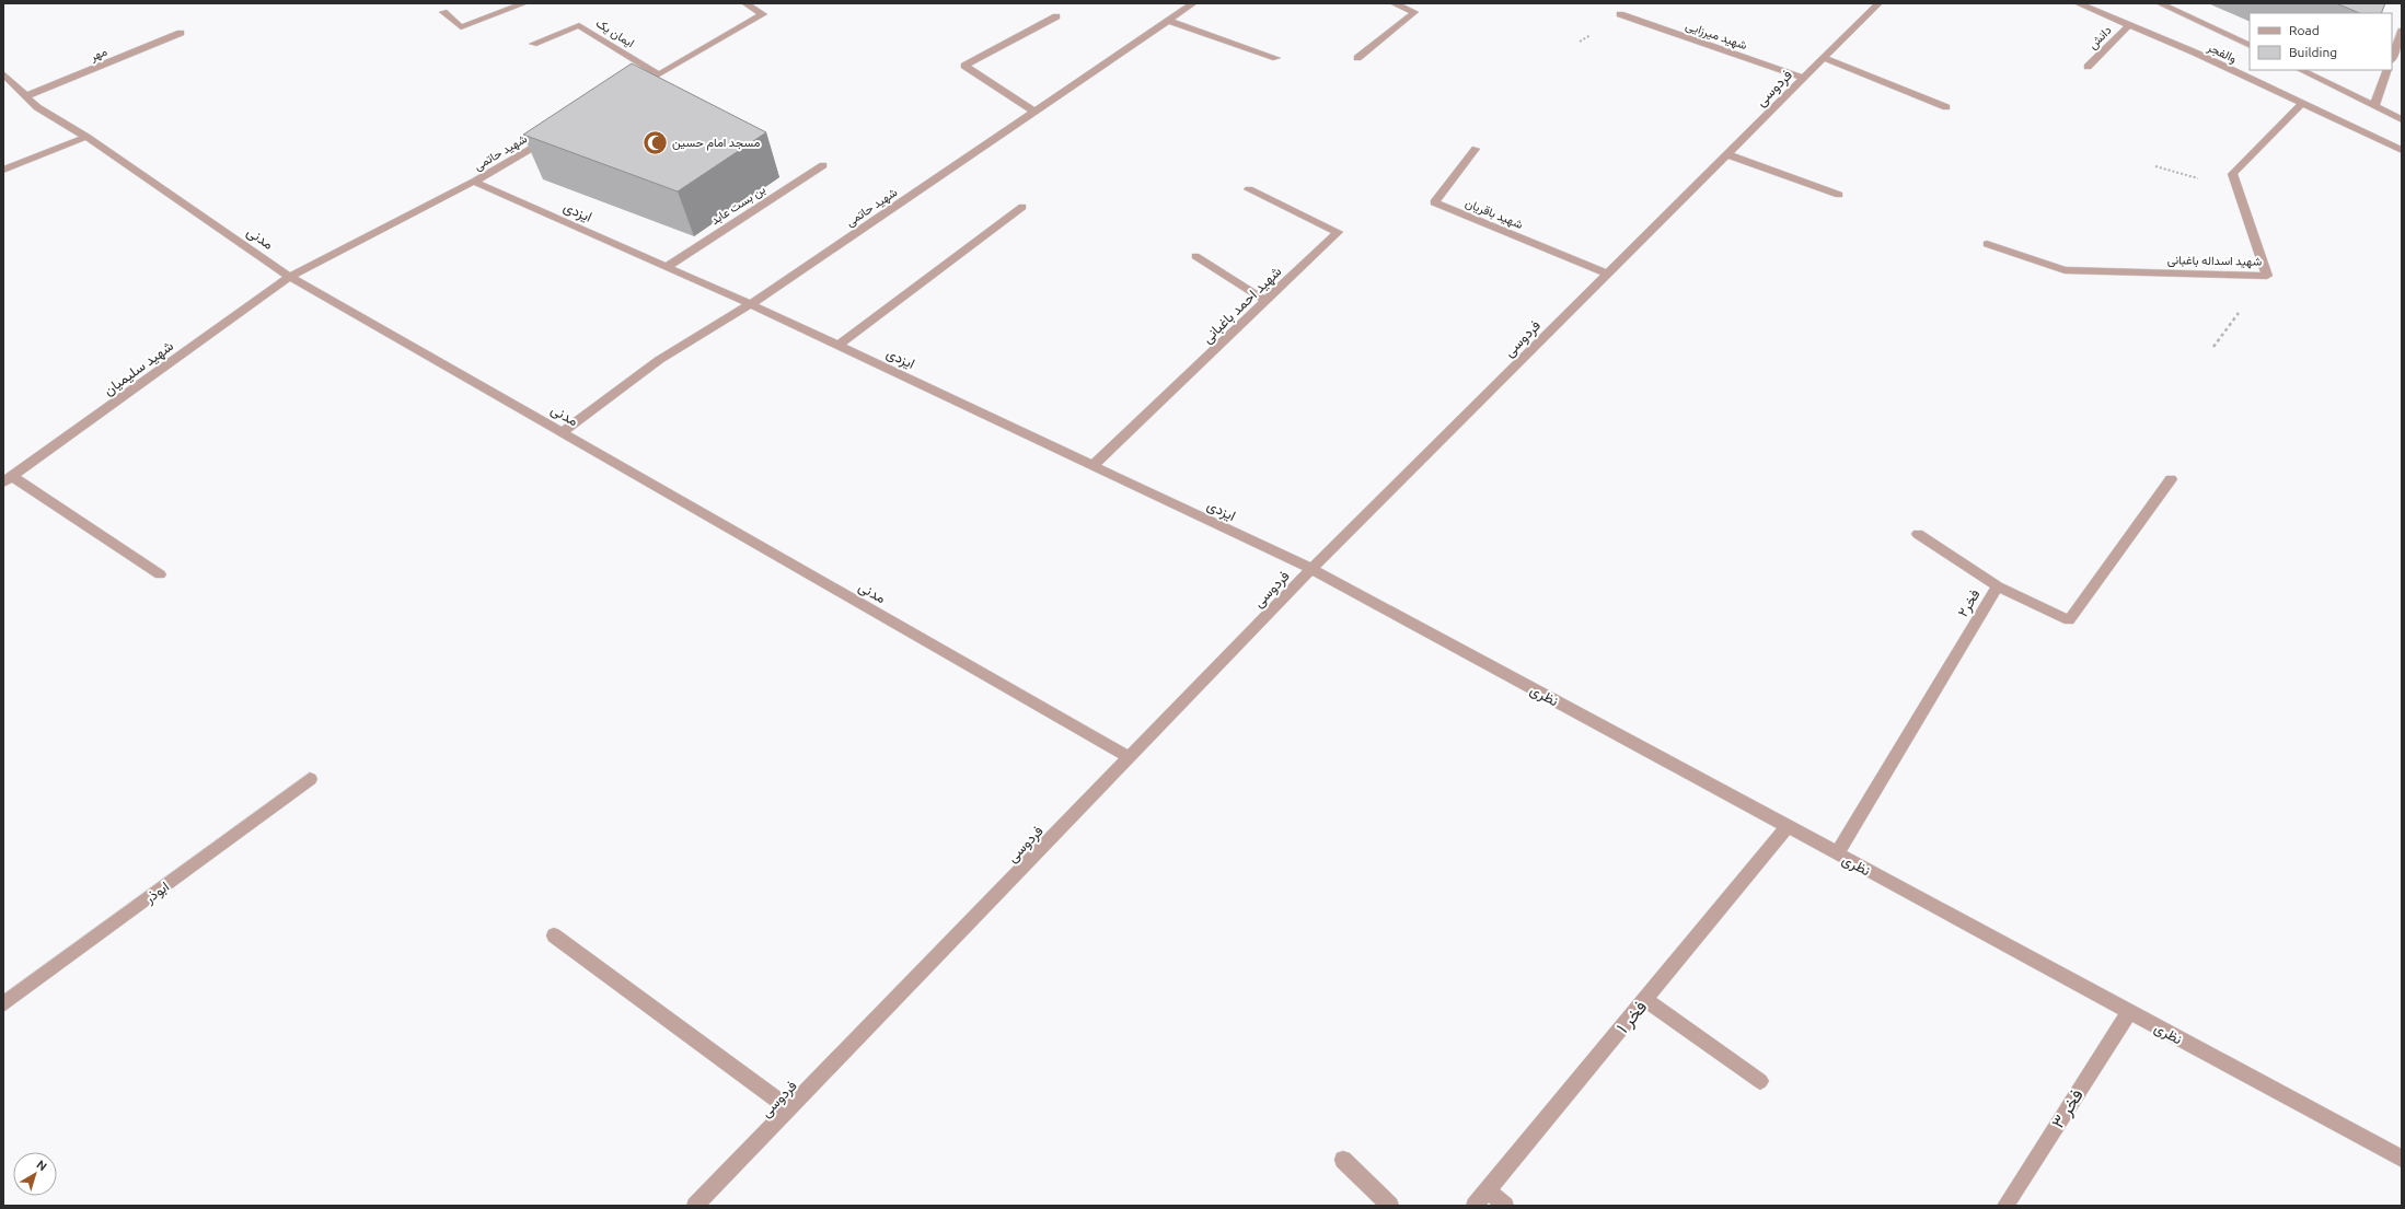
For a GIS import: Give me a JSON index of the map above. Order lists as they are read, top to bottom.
{
  "streets": {
    "street": [
      "ایمان یک",
      "شهید میرزایی",
      "دانش",
      "والفجر",
      "مهر",
      "فردوسی",
      "شهید حاتمی",
      "بن بست عابد",
      "ایزدی",
      "شهید باقریان",
      "مدنی",
      "شهید اسداله باغبانی",
      "شهید احمد باغبانی",
      "شهید سلیمیان",
      "فخر۲",
      "نظری",
      "ابوذر",
      "فخر ۱",
      "فخر ۳"
    ]
  },
  "crossings": [
    ["شهید میرزایی", "فردوسی"],
    ["دانش", "والفجر"],
    ["والفجر", "شهید اسداله باغبانی"],
    ["مهر", "مدنی"],
    ["فردوسی", "ایزدی"],
    ["فردوسی", "شهید باقریان"],
    ["فردوسی", "مدنی"],
    ["فردوسی", "نظری"],
    ["شهید حاتمی", "ایزدی"],
    ["شهید حاتمی", "مدنی"],
    ["شهید حاتمی", "شهید سلیمیان"],
    ["بن بست عابد", "ایزدی"],
    ["ایزدی", "شهید احمد باغبانی"],
    ["ایزدی", "نظری"],
    ["مدنی", "شهید سلیمیان"],
    ["فخر۲", "نظری"],
    ["نظری", "فخر ۱"],
    ["نظری", "فخر ۳"]
  ],
  "places": {
    "mosque": ["مسجد امام حسین"]
  },
  "legend": ["Road", "Building"],
  "north": "top right"
}
